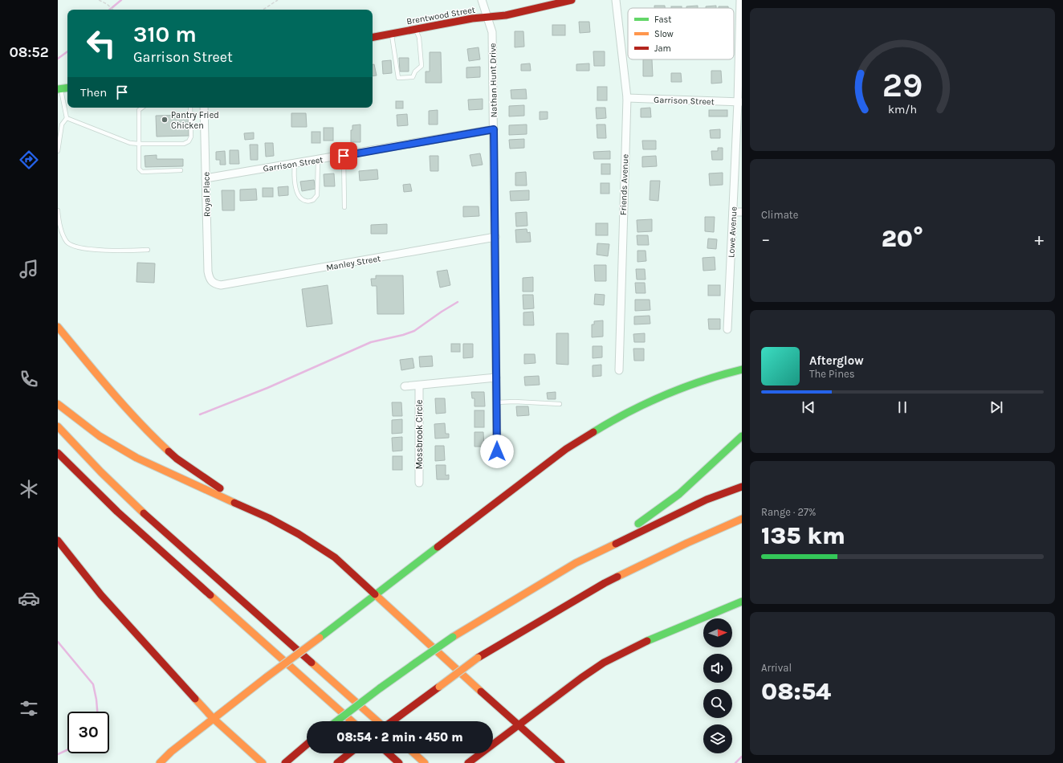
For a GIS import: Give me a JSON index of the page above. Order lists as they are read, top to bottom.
{
  "streets": {
    "main road": ["Brentwood Street"],
    "street": [
      "Nathan Hunt Drive",
      "Garrison Street",
      "Friends Avenue",
      "Royal Place",
      "Lowe Avenue",
      "Manley Street",
      "Mossbrook Circle"
    ]
  },
  "crossings": [
    ["Brentwood Street", "Nathan Hunt Drive"],
    ["Nathan Hunt Drive", "Garrison Street"],
    ["Nathan Hunt Drive", "Manley Street"],
    ["Garrison Street", "Friends Avenue"],
    ["Garrison Street", "Royal Place"],
    ["Garrison Street", "Lowe Avenue"],
    ["Royal Place", "Manley Street"]
  ],
  "places": ["Pantry Fried Chicken"],
  "legend": ["Fast", "Slow", "Jam"],
  "north": "right",
  "page": {
    "tabs": "08:52",
    "turn": ["310 m", "Garrison Street"],
    "then": "Then",
    "tile": [
      "Climate",
      ["Range · 27%", "135 km"],
      ["Arrival", "08:54"]
    ],
    "heat": ["−", "20°", "+"],
    "song": ["Afterglow", "The Pines"],
    "limit": "30",
    "trip": "08:54 · 2 min · 450 m",
    "gauge": ["29", "km/h"]
  }
}
